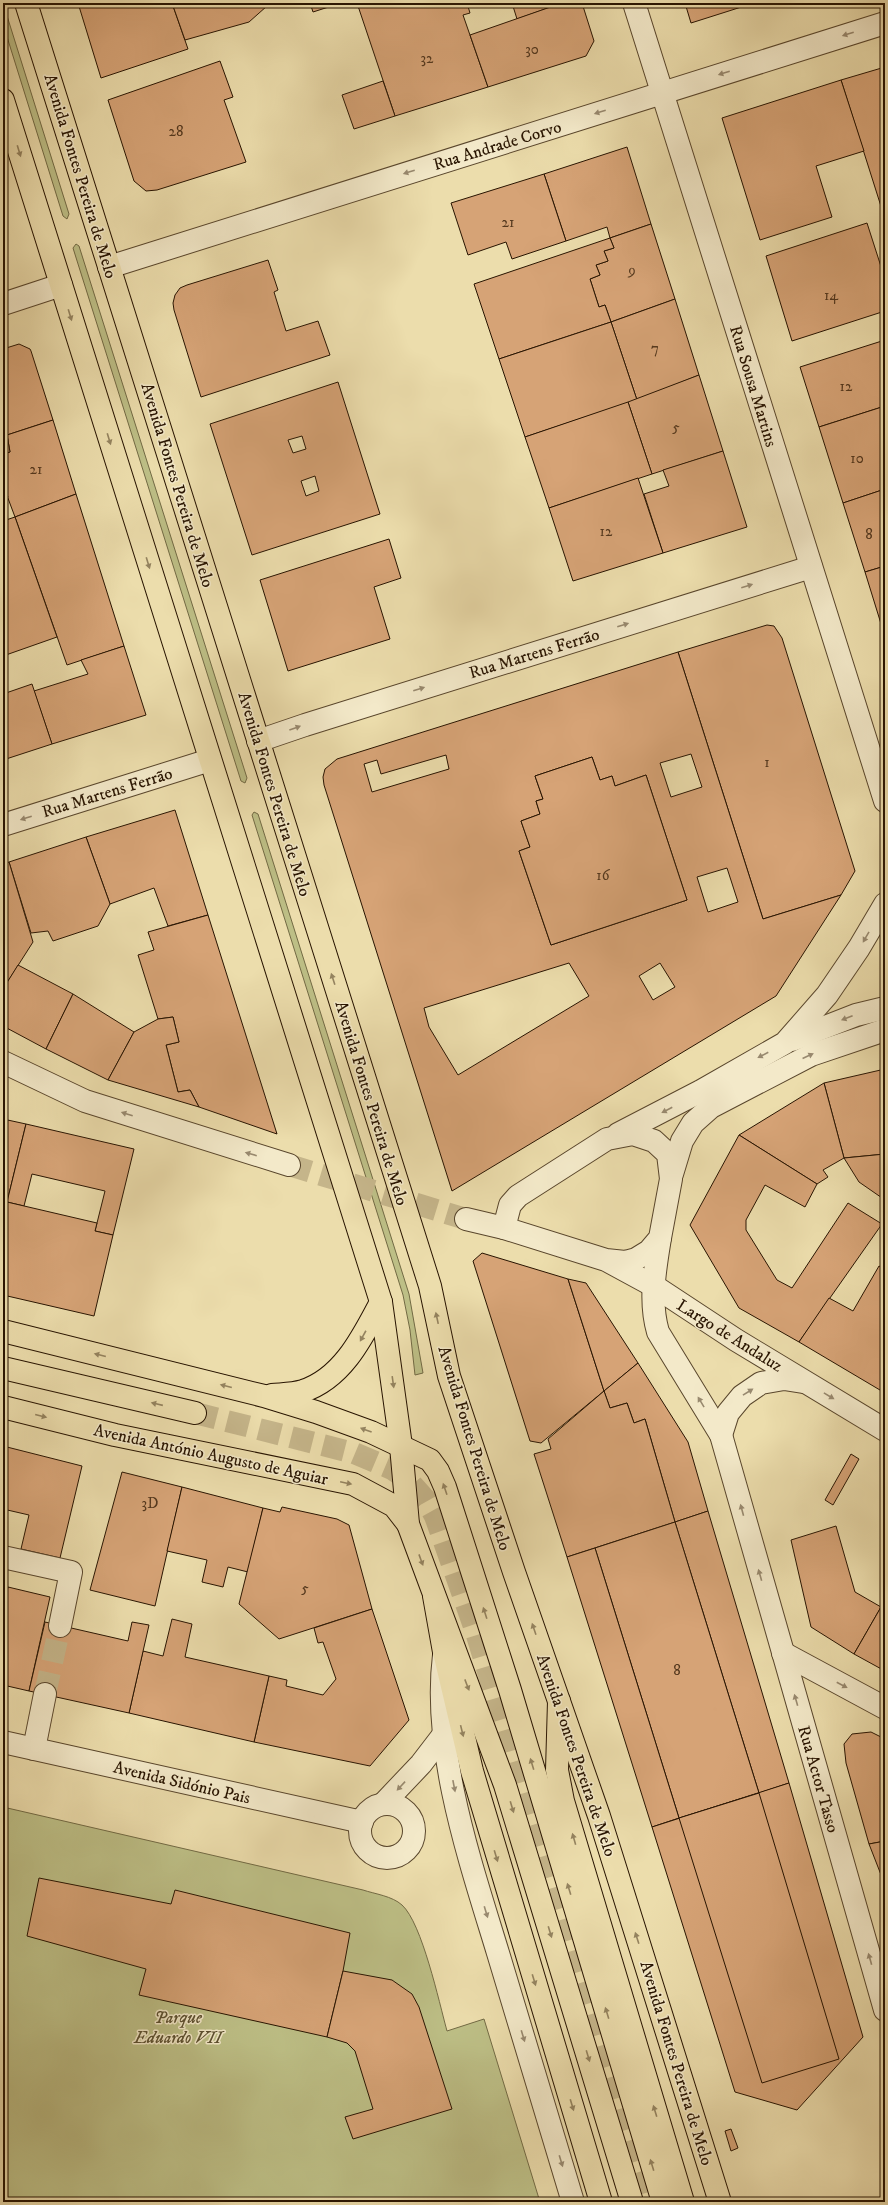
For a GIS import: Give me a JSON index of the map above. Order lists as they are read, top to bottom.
{
  "streets": {
    "main road": ["Avenida Fontes Pereira de Melo", "Avenida António Augusto de Aguiar"],
    "street": [
      "Rua Andrade Corvo",
      "Rua Sousa Martins",
      "Rua Martens Ferrão",
      "Largo de Andaluz",
      "Rua Actor Tasso",
      "Avenida Sidónio Pais"
    ]
  },
  "crossings": [
    ["Rua Andrade Corvo", "Avenida Fontes Pereira de Melo"],
    ["Rua Andrade Corvo", "Rua Sousa Martins"],
    ["Avenida Fontes Pereira de Melo", "Rua Martens Ferrão"],
    ["Rua Sousa Martins", "Rua Martens Ferrão"],
    ["Largo de Andaluz", "Rua Actor Tasso"]
  ],
  "one_way": ["Rua Andrade Corvo", "Rua Actor Tasso"],
  "parks": ["Parque Eduardo VII"],
  "house_numbers": [
    "30",
    "32",
    "28",
    "21",
    "9",
    "14",
    "7",
    "12",
    "5",
    "10",
    "21",
    "12",
    "8",
    "1",
    "16",
    "3D",
    "5",
    "8"
  ]
}
